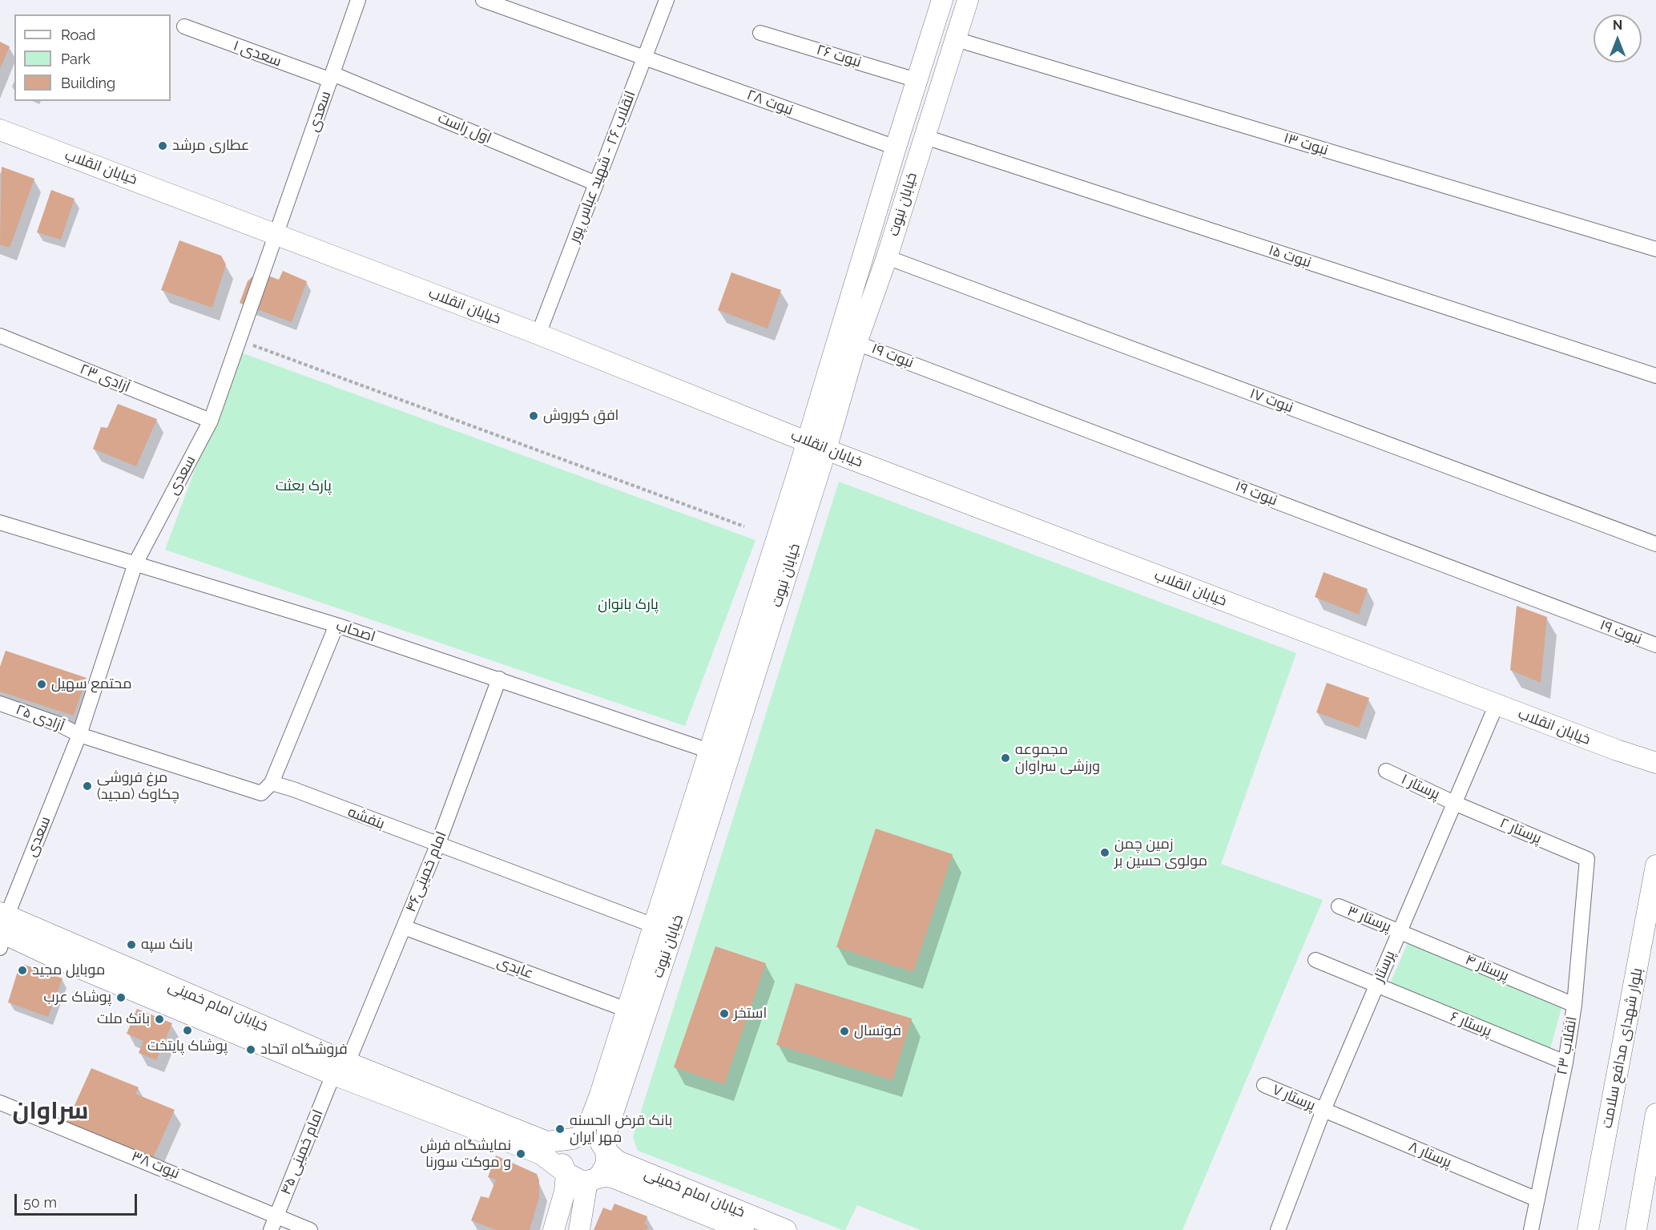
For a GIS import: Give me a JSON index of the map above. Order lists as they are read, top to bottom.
{
  "streets": {
    "main road": [
      "خیابان انقلاب",
      "خیابان نبوت",
      "خیابان امام خمینی",
      "بلوار شهدای مدافع سلامت"
    ],
    "street": [
      "سعدی ۱",
      "نبوت ۲۶",
      "نبوت ۲۸",
      "سعدی",
      "اول راست",
      "نبوت ۱۳",
      "انقلاب ۲۶ - شهید عباس پور",
      "نبوت ۱۵",
      "نبوت ۱۹",
      "آزادی ۲۳",
      "نبوت ۱۷",
      "اصحاب",
      "آزادی ۲۵",
      "پرستار ۱",
      "بنفشه",
      "پرستار ۲",
      "امام خمینی۴۶",
      "پرستار ۳",
      "پرستار",
      "عابدی",
      "پرستار ۴",
      "پرستار ۶",
      "انقلاب ۲۳",
      "پرستار ۷",
      "امام خمینی ۴۵",
      "پرستار ۸",
      "نبوت ۳۸"
    ]
  },
  "crossings": [
    ["سعدی ۱", "سعدی"],
    ["سعدی ۱", "اول راست"],
    ["نبوت ۲۶", "خیابان نبوت"],
    ["نبوت ۲۸", "انقلاب ۲۶ - شهید عباس پور"],
    ["نبوت ۲۸", "خیابان نبوت"],
    ["سعدی", "اول راست"],
    ["سعدی", "خیابان انقلاب"],
    ["سعدی", "آزادی ۲۳"],
    ["سعدی", "اصحاب"],
    ["سعدی", "آزادی ۲۵"],
    ["سعدی", "خیابان امام خمینی"],
    ["اول راست", "انقلاب ۲۶ - شهید عباس پور"],
    ["نبوت ۱۳", "خیابان نبوت"],
    ["انقلاب ۲۶ - شهید عباس پور", "خیابان انقلاب"],
    ["خیابان انقلاب", "خیابان نبوت"],
    ["خیابان انقلاب", "پرستار"],
    ["خیابان نبوت", "نبوت ۱۵"],
    ["خیابان نبوت", "نبوت ۱۹"],
    ["خیابان نبوت", "نبوت ۱۷"],
    ["خیابان نبوت", "اصحاب"],
    ["خیابان نبوت", "بنفشه"],
    ["خیابان نبوت", "عابدی"],
    ["خیابان نبوت", "خیابان امام خمینی"],
    ["اصحاب", "امام خمینی۴۶"],
    ["پرستار ۱", "پرستار ۲"],
    ["پرستار ۱", "پرستار"],
    ["بنفشه", "امام خمینی۴۶"],
    ["پرستار ۲", "پرستار"],
    ["پرستار ۲", "انقلاب ۲۳"],
    ["امام خمینی۴۶", "عابدی"],
    ["امام خمینی۴۶", "خیابان امام خمینی"],
    ["امام خمینی۴۶", "امام خمینی ۴۵"],
    ["پرستار ۳", "پرستار"],
    ["پرستار ۳", "پرستار ۴"],
    ["پرستار", "پرستار ۴"],
    ["پرستار", "پرستار ۶"],
    ["پرستار", "پرستار ۷"],
    ["پرستار", "پرستار ۸"],
    ["پرستار ۴", "انقلاب ۲۳"],
    ["خیابان امام خمینی", "امام خمینی ۴۵"],
    ["پرستار ۶", "انقلاب ۲۳"],
    ["انقلاب ۲۳", "پرستار ۸"],
    ["پرستار ۷", "پرستار ۸"],
    ["امام خمینی ۴۵", "نبوت ۳۸"]
  ],
  "districts": ["سراوان"],
  "parks": ["پارک بعثت", "پارک بانوان"],
  "places": [
    "عطاری مرشد",
    "افق کوروش",
    "محتمع سهیل",
    "مجموعه ورزشی سراوان",
    "مرغ فروشی چکاوک (مجید)",
    "زمین چمن مولوی حسین بر",
    "بانک سپه",
    "موبایل مجید",
    "پوشاک عرب",
    "استخر",
    "بانک ملت",
    "پوشاک پایتخت",
    "فوتسال",
    "فروشگاه اتحاد",
    "بانک قرض الحسنه مهر ایران",
    "نمایشگاه فرش و موکت سورنا"
  ],
  "legend": ["Road", "Park", "Building"],
  "scale_bar": "50 m",
  "north": "top"
}
